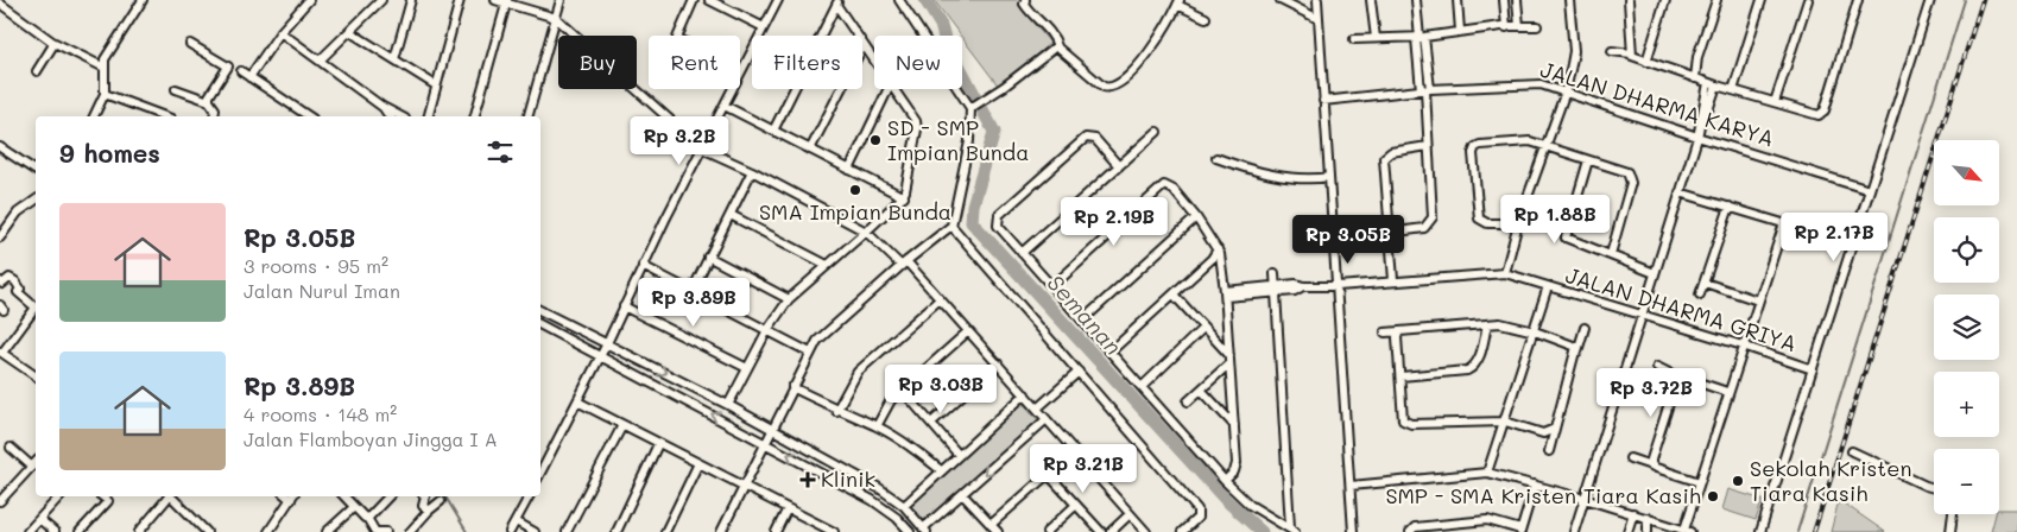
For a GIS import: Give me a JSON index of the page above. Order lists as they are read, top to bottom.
{
  "streets": {
    "street": ["JALAN DHARMA KARYA", "JALAN DHARMA GRIYA"]
  },
  "water": ["Semanan"],
  "places": {
    "other": [
      "SD - SMP Impian Bunda",
      "SMA Impian Bunda",
      "Sekolah Kristen Tiara Kasih",
      "SMP - SMA Kristen Tiara Kasih"
    ],
    "health": ["Klinik"]
  },
  "north": "bottom right",
  "page": {
    "chip": [
      "Buy",
      "Rent",
      "Filters",
      "New"
    ],
    "price": [
      "Rp 3.2B",
      "Rp 1.88B",
      "Rp 2.19B",
      "Rp 2.17B",
      "Rp 3.05B",
      "Rp 3.89B",
      "Rp 3.03B",
      "Rp 3.72B",
      "Rp 3.21B"
    ],
    "heading": "9 homes",
    "map_buttons": ["+", "−"],
    "list": [
      {
        "name": "Rp 3.05B",
        "note": "3 rooms · 95 m² · Jalan Nurul Iman"
      },
      {
        "name": "Rp 3.89B",
        "note": "4 rooms · 148 m² · Jalan Flamboyan Jingga I A"
      }
    ]
  }
}
